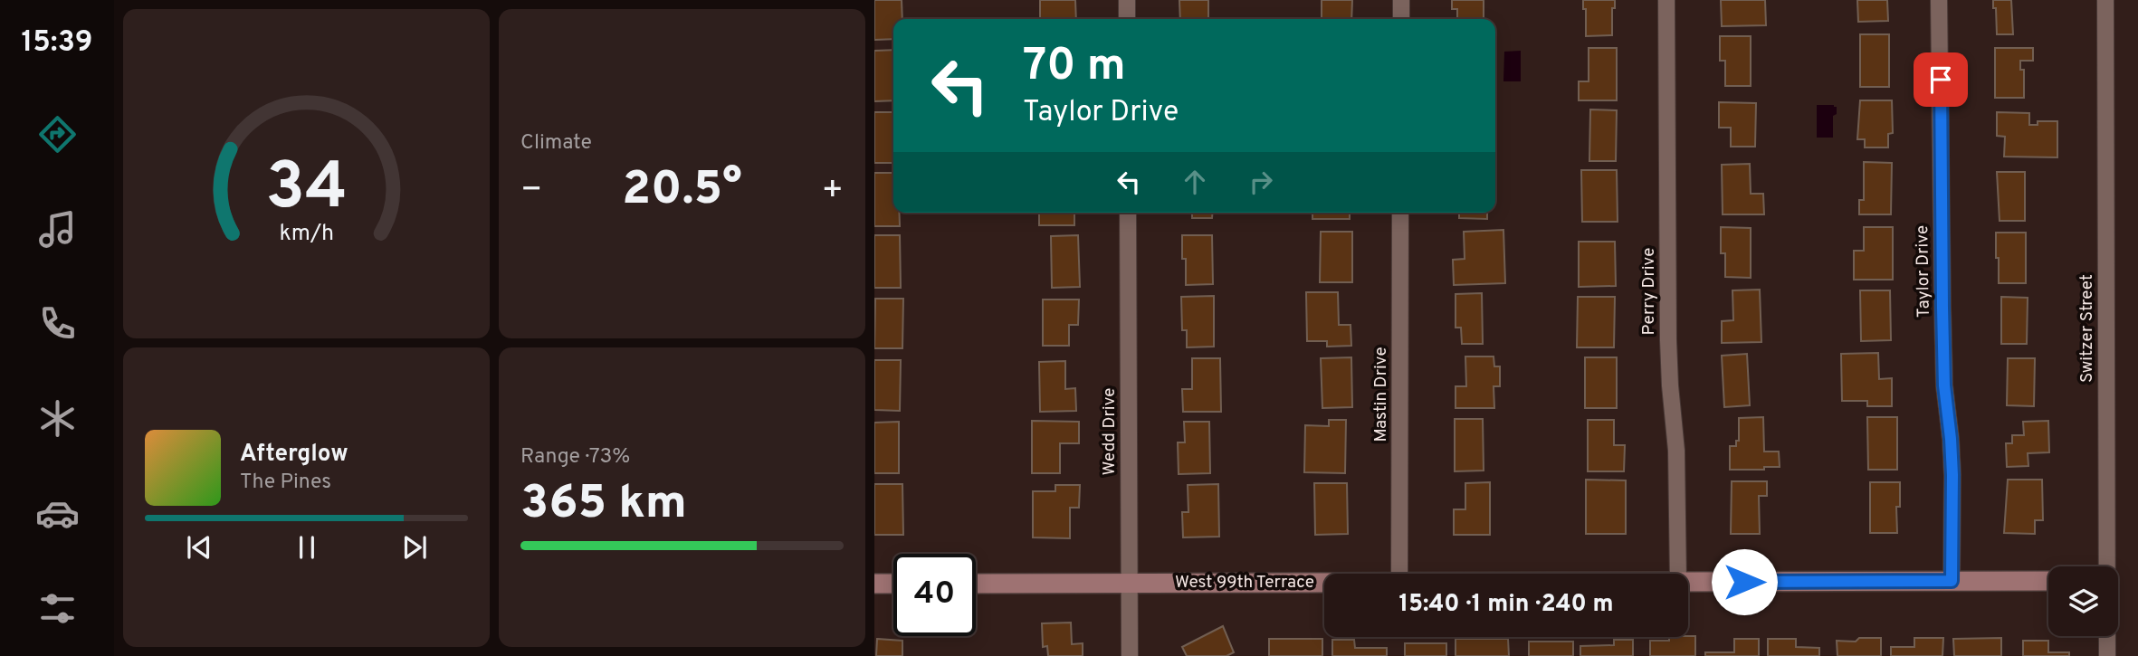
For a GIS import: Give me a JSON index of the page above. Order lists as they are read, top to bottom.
{
  "streets": {
    "street": [
      "Taylor Drive",
      "Perry Drive",
      "Switzer Street",
      "Mastin Drive",
      "Wedd Drive",
      "West 99th Terrace"
    ]
  },
  "crossings": [
    ["Taylor Drive", "West 99th Terrace"],
    ["Wedd Drive", "West 99th Terrace"]
  ],
  "page": {
    "tabs": "15:39",
    "tile": [
      "Climate",
      ["Range · 73%", "365 km"]
    ],
    "turn": ["70 m", "Taylor Drive"],
    "heat": ["−", "20.5°", "+"],
    "song": ["Afterglow", "The Pines"],
    "limit": "40",
    "trip": "15:40 · 1 min · 240 m",
    "gauge": ["34", "km/h"]
  }
}
